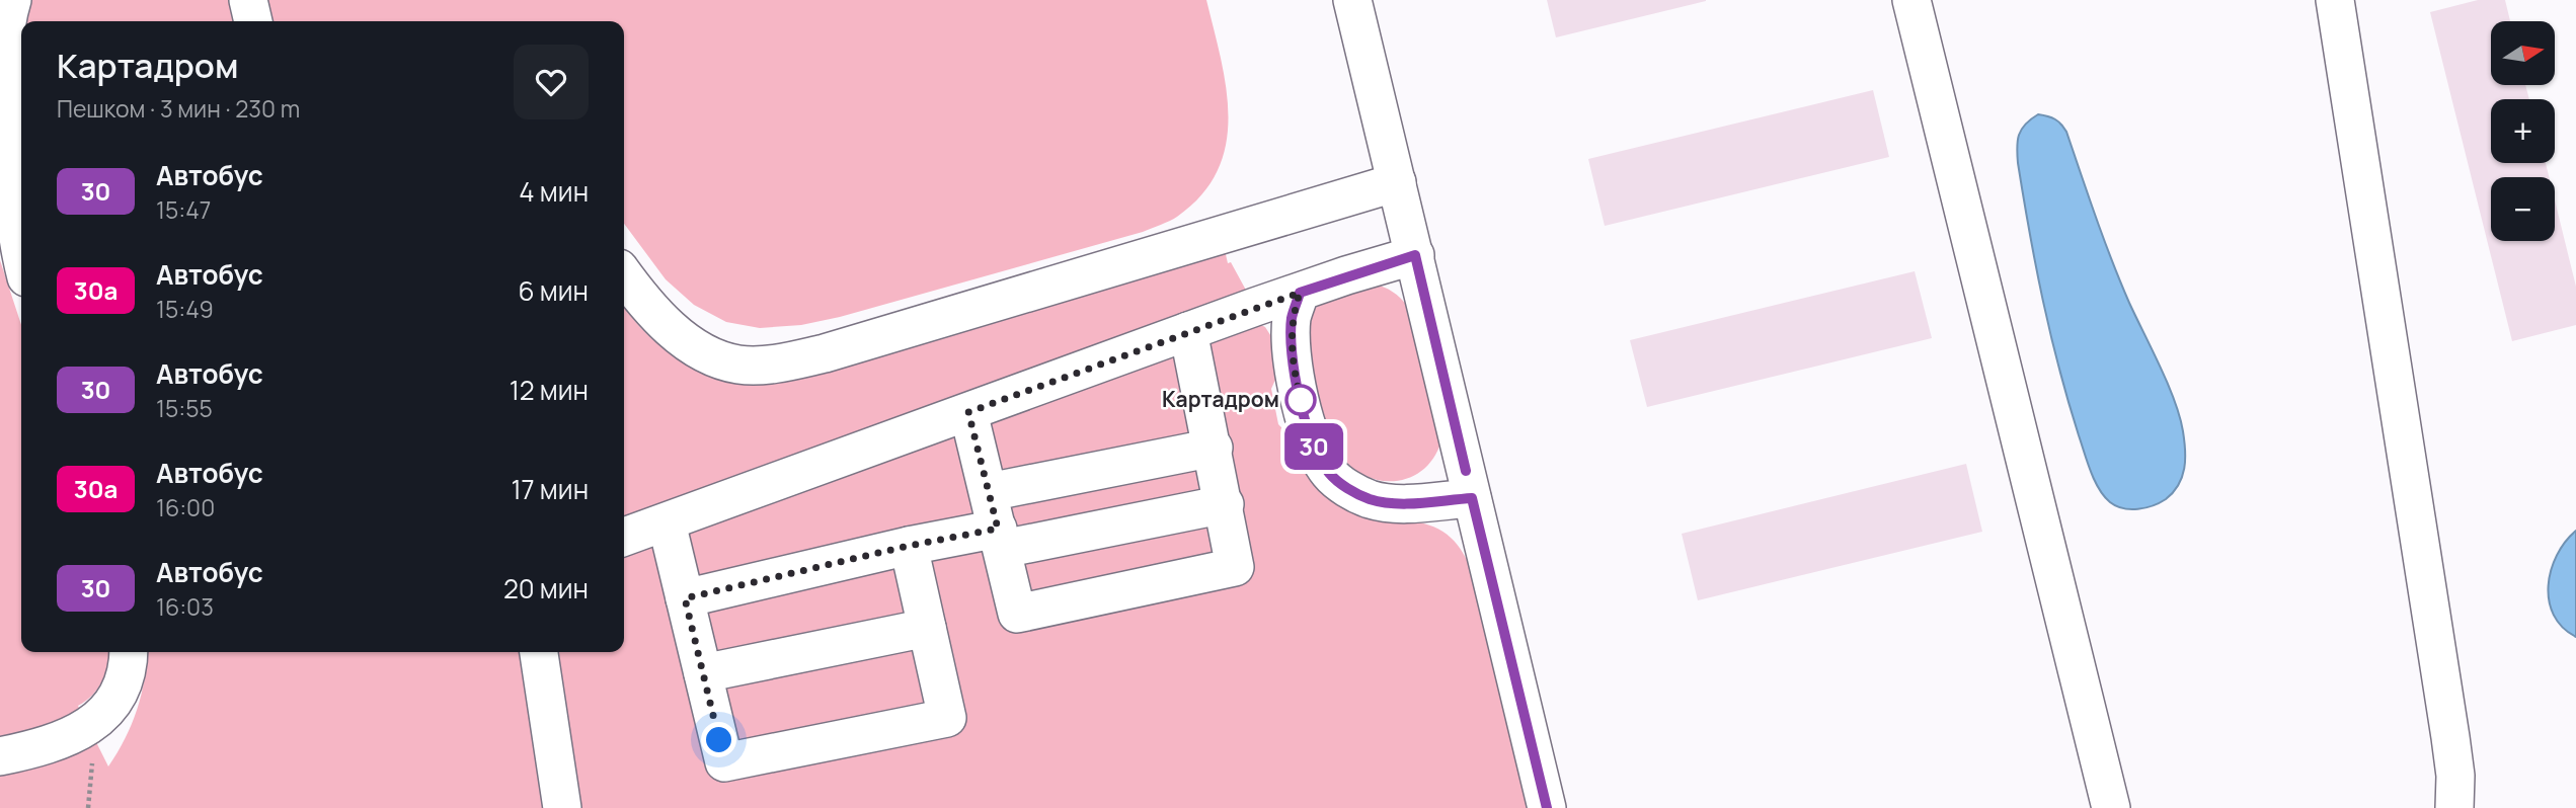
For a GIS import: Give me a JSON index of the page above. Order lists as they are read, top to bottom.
{
  "places": ["Картадром"],
  "lines": ["bus line 30"],
  "north": "right",
  "page": {
    "on_map": "30",
    "map_buttons": ["+", "−"],
    "heading": ["Картадром", "Пешком · 3 мин · 230 m"],
    "list": [
      {
        "mark": "30",
        "name": "Автобус",
        "note": "15:47",
        "value": "4 мин"
      },
      {
        "mark": "30а",
        "name": "Автобус",
        "note": "15:49",
        "value": "6 мин"
      },
      {
        "mark": "30",
        "name": "Автобус",
        "note": "15:55",
        "value": "12 мин"
      },
      {
        "mark": "30а",
        "name": "Автобус",
        "note": "16:00",
        "value": "17 мин"
      },
      {
        "mark": "30",
        "name": "Автобус",
        "note": "16:03",
        "value": "20 мин"
      }
    ]
  }
}
